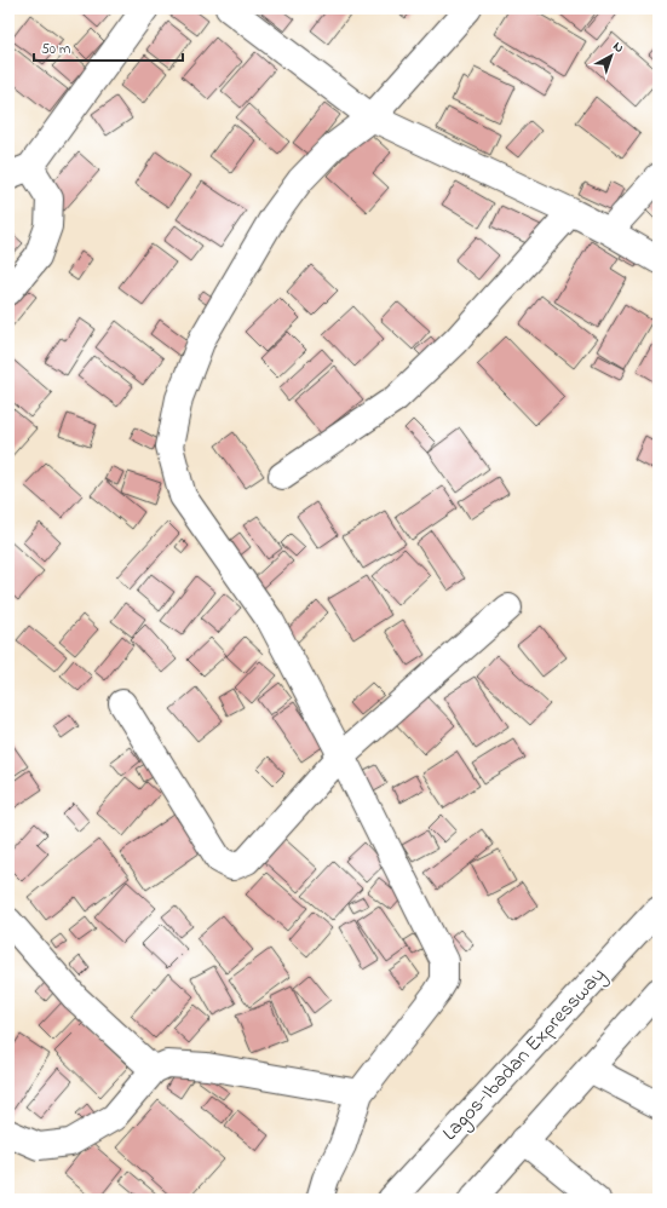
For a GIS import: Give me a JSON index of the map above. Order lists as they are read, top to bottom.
{
  "streets": {
    "main road": ["Lagos-Ibadan Expressway"]
  },
  "scale_bar": "50 m",
  "north": "top right"
}
